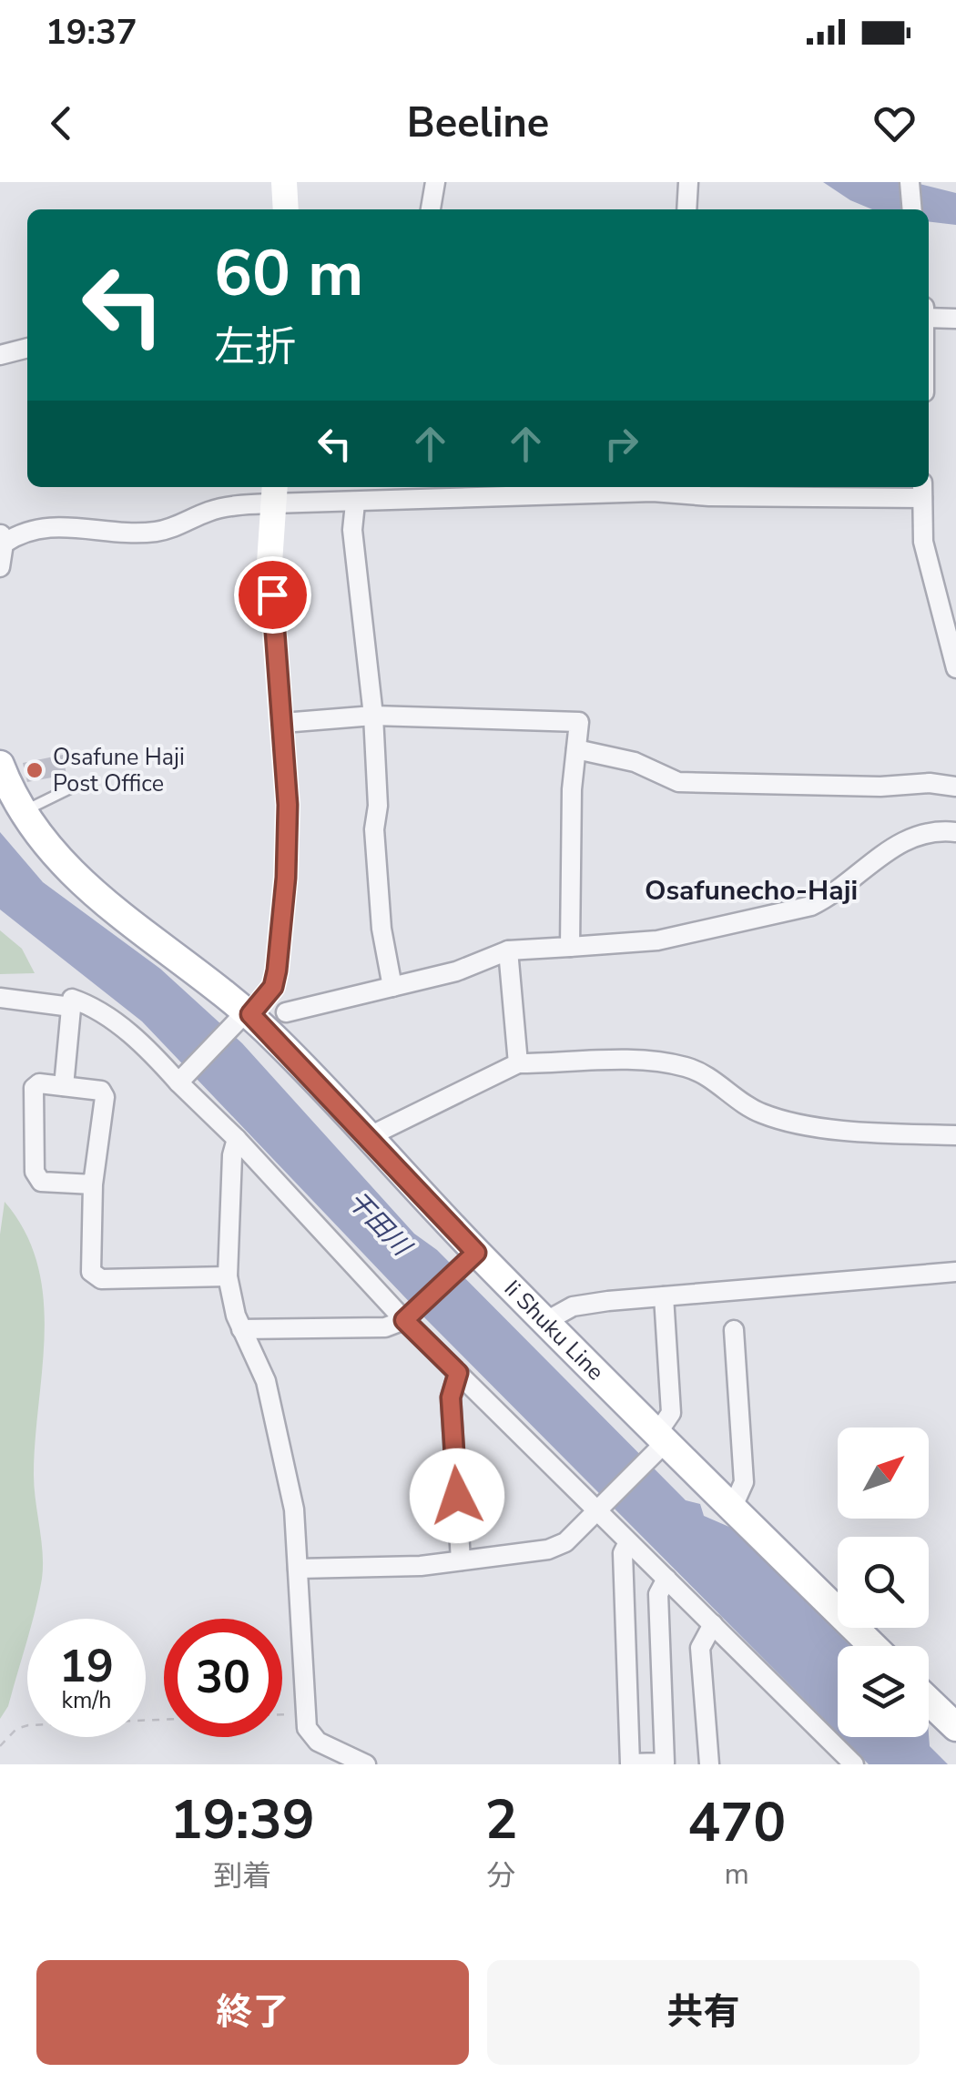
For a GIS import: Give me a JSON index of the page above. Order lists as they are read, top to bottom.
{
  "streets": {
    "main road": ["Ii Shuku Line"]
  },
  "districts": ["Osafunecho-Haji"],
  "water": ["干田川"],
  "places": ["Osafune Haji Post Office"],
  "north": "top right",
  "page": {
    "status": "19:37",
    "header": "Beeline",
    "turn": ["60 m", "左折"],
    "speed": "19 km/h",
    "limit": "30",
    "eta": [
      "19:39",
      "到着",
      "2",
      "分",
      "470",
      "m"
    ],
    "buttons": ["終了", "共有"]
  }
}
